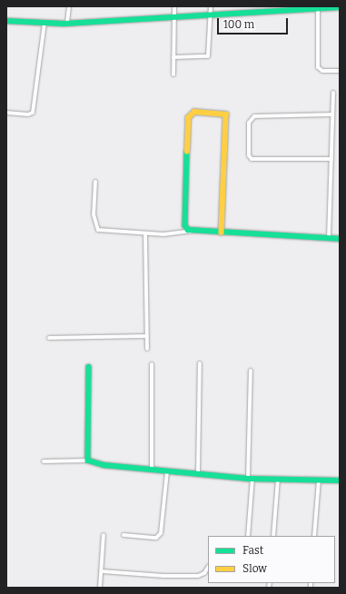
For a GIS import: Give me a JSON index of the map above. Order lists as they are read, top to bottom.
{
  "legend": ["Fast", "Slow"],
  "scale_bar": "100 m"
}
